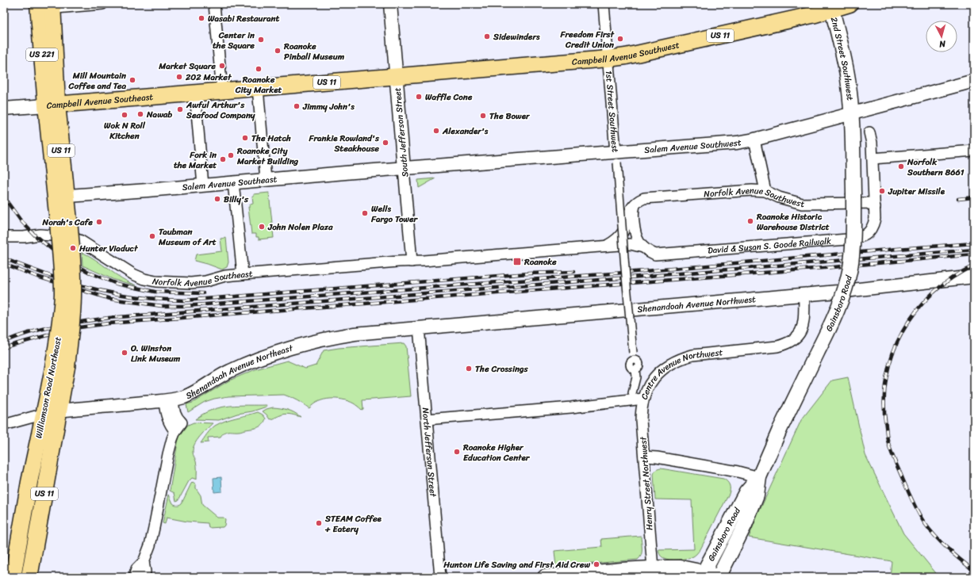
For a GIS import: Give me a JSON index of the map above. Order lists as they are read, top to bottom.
{
  "streets": {
    "main road": [
      "US 11",
      "Campbell Avenue Southwest",
      "US 221",
      "2nd Street Southwest",
      "Campbell Avenue Southeast",
      "Gainsboro Road",
      "Williamson Road Northeast"
    ],
    "street": [
      "1st Street Southwest",
      "South Jefferson Street",
      "Salem Avenue Southwest",
      "Salem Avenue Southeast",
      "Norfolk Avenue Southwest",
      "David & Susan S. Goode Railwalk",
      "Norfolk Avenue Southeast",
      "Shenandoah Avenue Northwest",
      "Shenandoah Avenue Northeast",
      "Centre Avenue Northwest",
      "North Jefferson Street",
      "Henry Street Northwest"
    ]
  },
  "crossings": [
    ["US 11", "Campbell Avenue Southwest"],
    ["US 11", "US 221"],
    ["US 11", "Campbell Avenue Southeast"],
    ["US 11", "South Jefferson Street"],
    ["US 11", "Salem Avenue Southeast"],
    ["US 11", "Williamson Road Northeast"],
    ["Campbell Avenue Southwest", "2nd Street Southwest"],
    ["Campbell Avenue Southwest", "1st Street Southwest"],
    ["Campbell Avenue Southwest", "South Jefferson Street"],
    ["US 221", "Campbell Avenue Southeast"],
    ["2nd Street Southwest", "Salem Avenue Southwest"],
    ["2nd Street Southwest", "Gainsboro Road"],
    ["1st Street Southwest", "Salem Avenue Southwest"],
    ["South Jefferson Street", "Salem Avenue Southwest"],
    ["South Jefferson Street", "Salem Avenue Southeast"],
    ["South Jefferson Street", "Norfolk Avenue Southeast"],
    ["Salem Avenue Southwest", "Salem Avenue Southeast"],
    ["Salem Avenue Southwest", "Gainsboro Road"],
    ["Salem Avenue Southeast", "Williamson Road Northeast"],
    ["Norfolk Avenue Southwest", "David & Susan S. Goode Railwalk"],
    ["Shenandoah Avenue Northwest", "Shenandoah Avenue Northeast"],
    ["Shenandoah Avenue Northwest", "Centre Avenue Northwest"],
    ["Shenandoah Avenue Northwest", "North Jefferson Street"],
    ["Shenandoah Avenue Northeast", "Williamson Road Northeast"],
    ["Shenandoah Avenue Northeast", "North Jefferson Street"],
    ["Centre Avenue Northwest", "North Jefferson Street"],
    ["Centre Avenue Northwest", "Henry Street Northwest"]
  ],
  "places": {
    "other": [
      "Wasabi Restaurant",
      "Sidewinders",
      "Freedom First Credit Union",
      "Center in the Square",
      "Roanoke Pinball Museum",
      "Market Square",
      "Roanoke City Market",
      "202 Market",
      "Mill Mountain Coffee and Tea",
      "Waffle Cone",
      "Jimmy John's",
      "Awful Arthur's Seafood Company",
      "Nawab",
      "Wok N Roll Kitchen",
      "The Bower",
      "Alexander's",
      "The Hatch",
      "Frankie Rowland's Steakhouse",
      "Roanoke City Market Building",
      "Fork in the Market",
      "Norfolk Southern 8661",
      "Jupiter Missile",
      "Billy's",
      "Wells Fargo Tower",
      "Roanoke Historic Warehouse District",
      "Norah's Cafe",
      "John Nolen Plaza",
      "Taubman Museum of Art",
      "Hunter Viaduct",
      "O. Winston Link Museum",
      "The Crossings",
      "Roanoke Higher Education Center",
      "STEAM Coffee + Eatery",
      "Hunton Life Saving and First Aid Crew"
    ],
    "transit": ["Roanoke"]
  },
  "north": "bottom"
}
